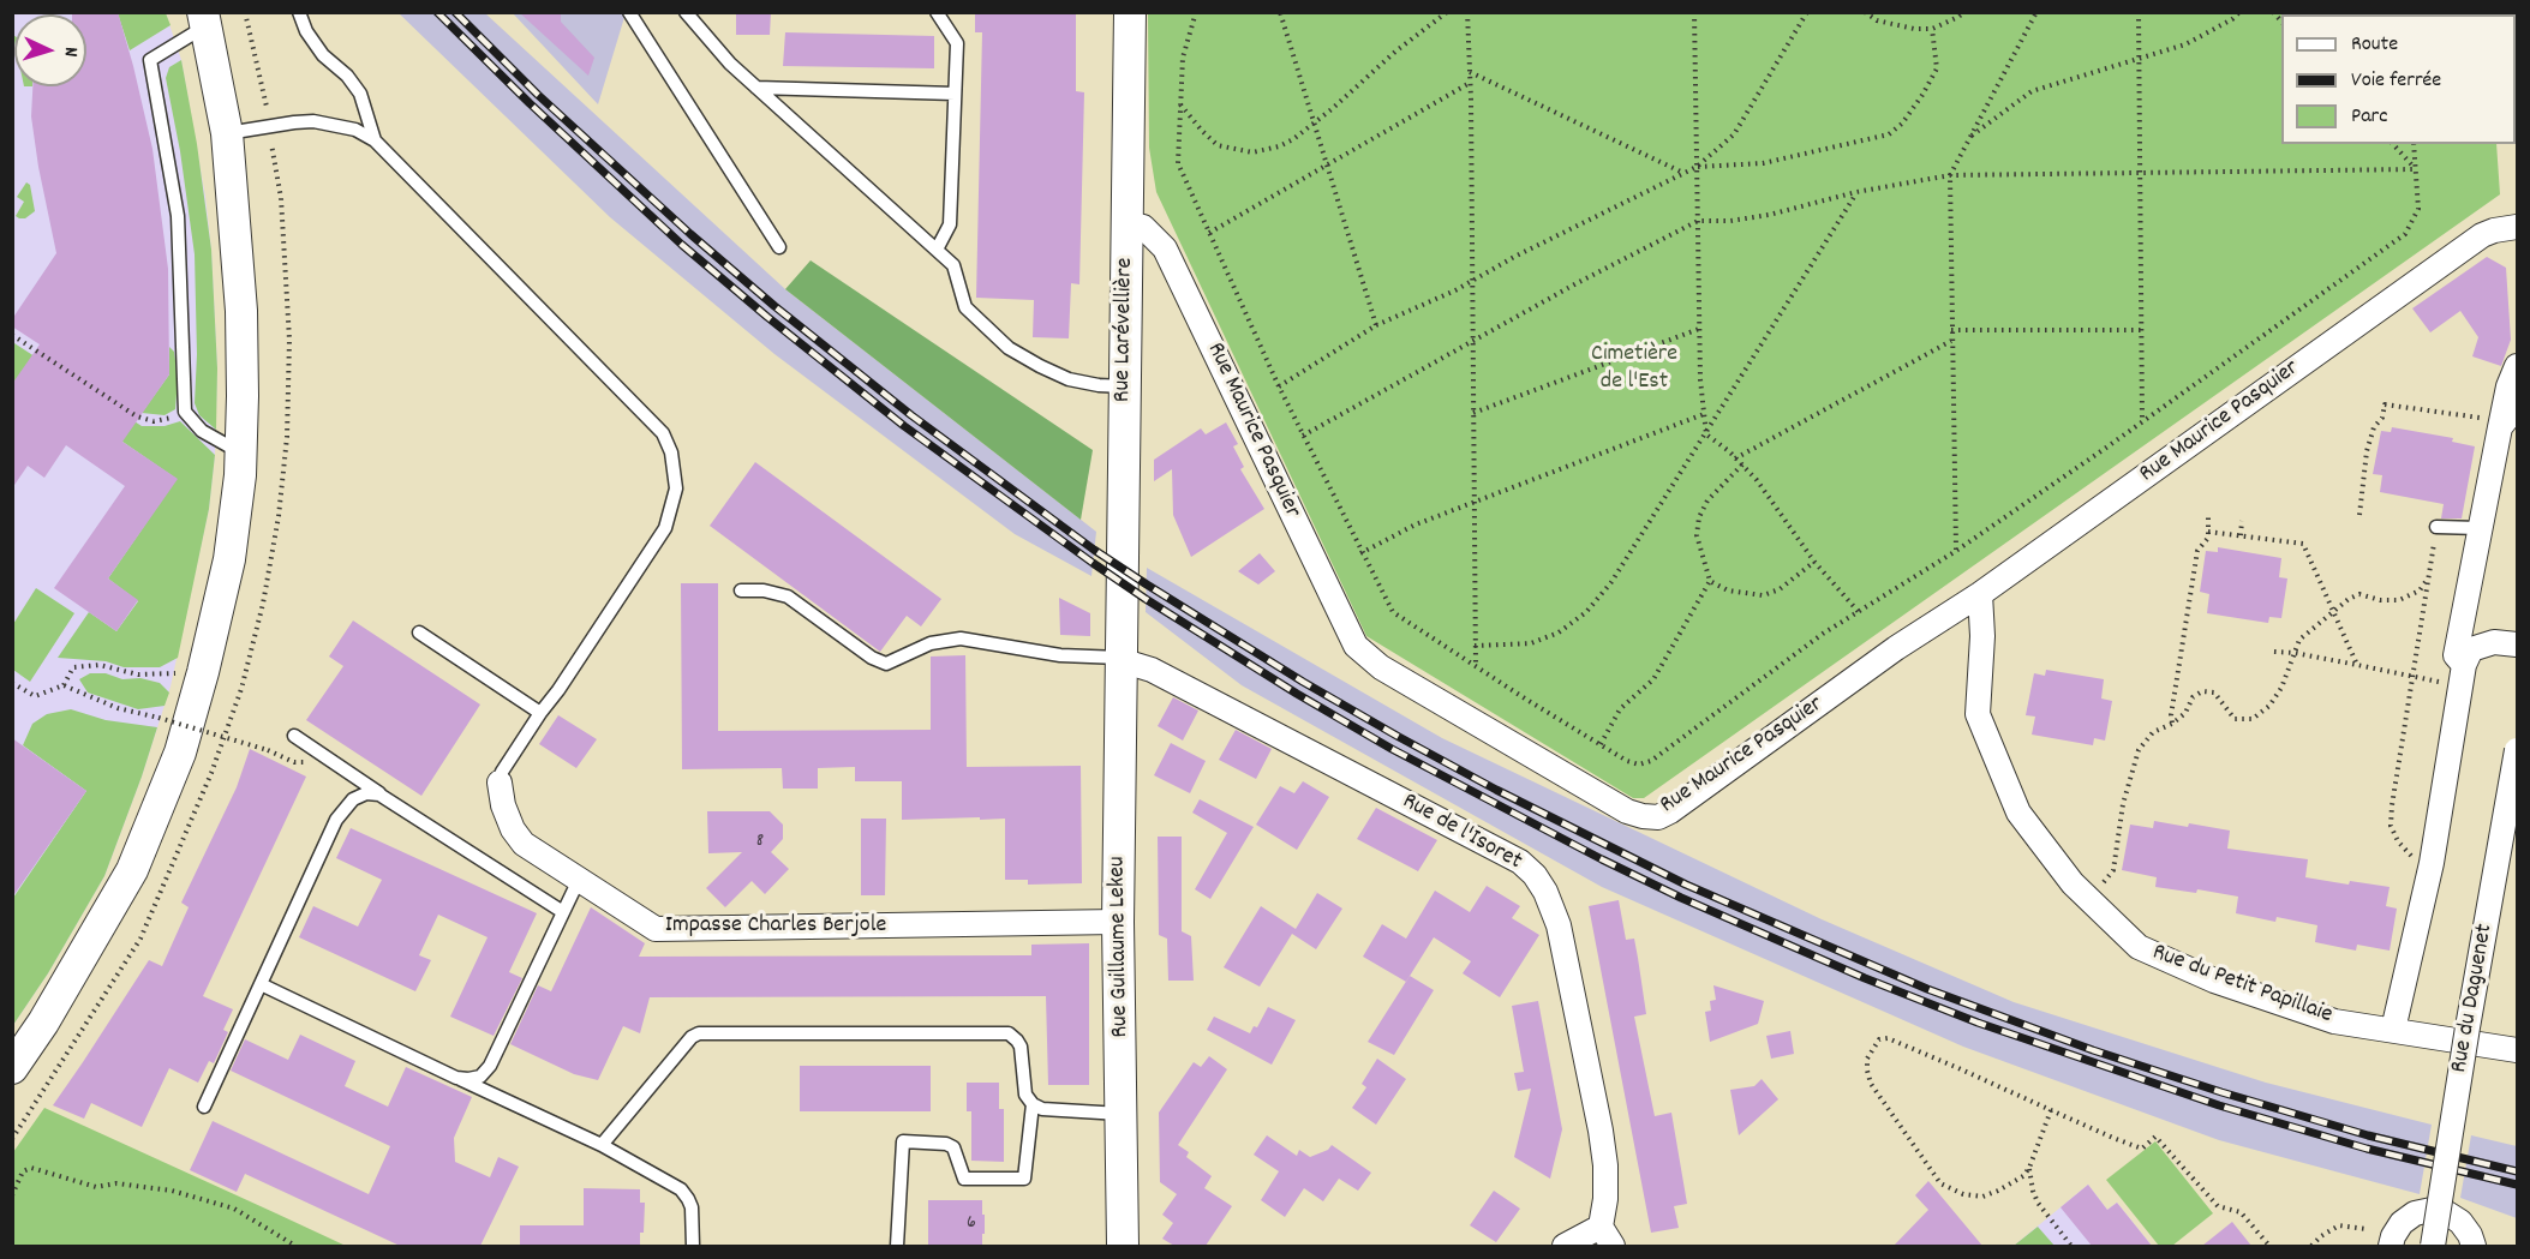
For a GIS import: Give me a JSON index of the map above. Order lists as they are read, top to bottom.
{
  "streets": {
    "street": [
      "Rue Larévellière",
      "Rue Maurice Pasquier",
      "Rue de l'Isoret",
      "Impasse Charles Berjole",
      "Rue Guillaume Lekeu",
      "Rue du Petit Papillaie",
      "Rue du Daguenet"
    ]
  },
  "crossings": [
    ["Rue Larévellière", "Rue Maurice Pasquier"],
    ["Rue Larévellière", "Rue de l'Isoret"],
    ["Rue Larévellière", "Rue Guillaume Lekeu"],
    ["Rue Maurice Pasquier", "Rue du Petit Papillaie"],
    ["Rue de l'Isoret", "Rue Guillaume Lekeu"],
    ["Impasse Charles Berjole", "Rue Guillaume Lekeu"]
  ],
  "parks": ["Cimetière de l'Est"],
  "house_numbers": ["8", "6"],
  "legend": ["Route", "Voie ferrée", "Parc"],
  "north": "right"
}
